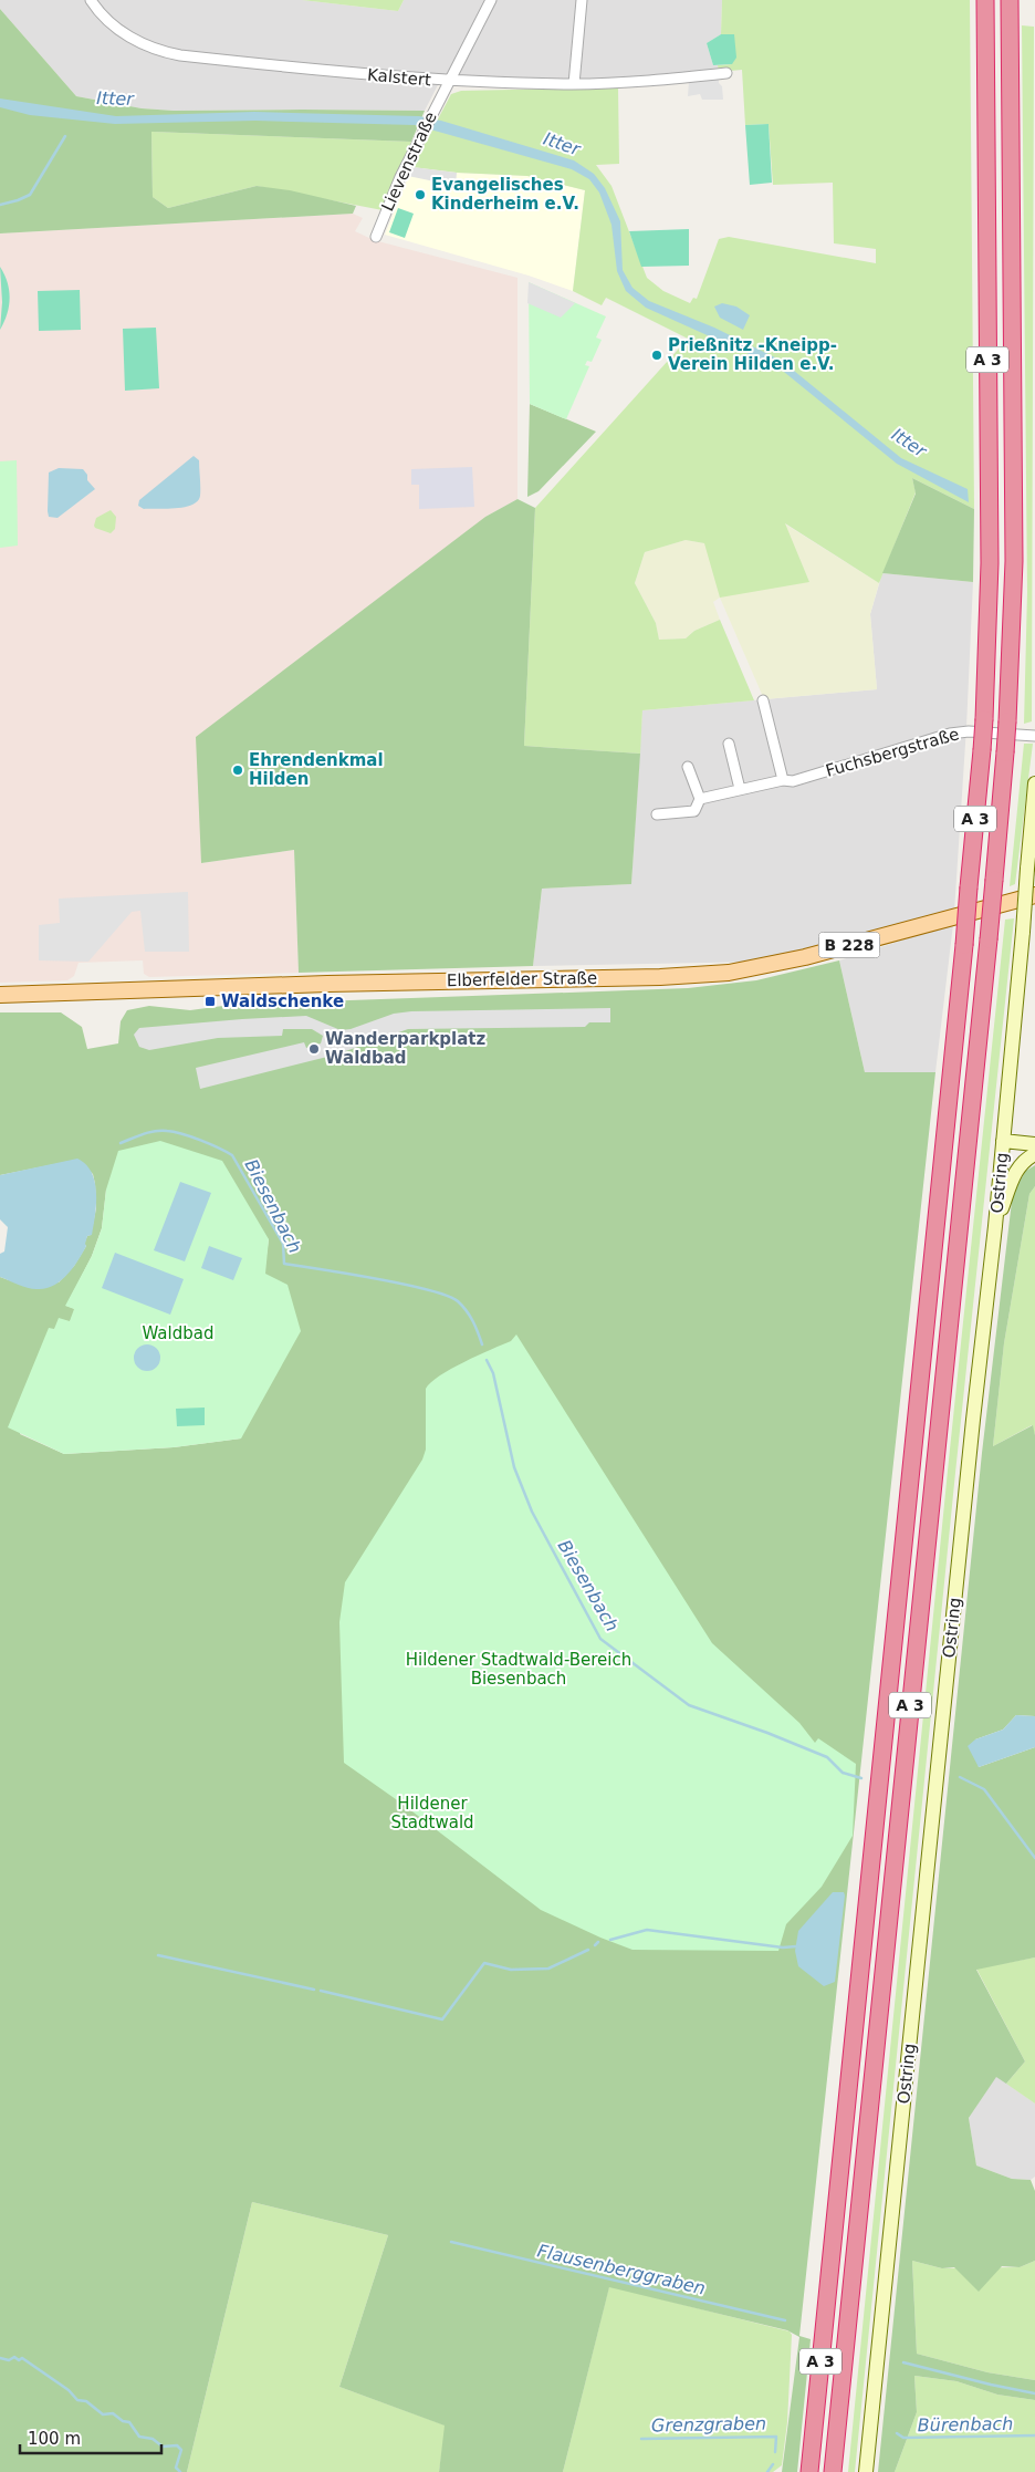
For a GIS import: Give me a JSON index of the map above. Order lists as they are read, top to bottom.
{
  "streets": {
    "highway": ["A 3"],
    "main road": ["B 228", "Elberfelder Straße", "Ostring"],
    "street": ["Kalstert", "Lievenstraße", "Fuchsbergstraße"]
  },
  "crossings": [
    ["Kalstert", "Lievenstraße"]
  ],
  "water": [
    "Itter",
    "Biesenbach",
    "Flausenberggraben",
    "Grenzgraben",
    "Bürenbach"
  ],
  "parks": ["Waldbad", "Hildener Stadtwald-Bereich Biesenbach", "Hildener Stadtwald"],
  "places": {
    "other": [
      "Evangelisches Kinderheim e.V.",
      "Prießnitz -Kneipp- Verein Hilden e.V.",
      "Ehrendenkmal Hilden",
      "Wanderparkplatz Waldbad"
    ],
    "transit": ["Waldschenke"]
  },
  "scale_bar": "100 m"
}
